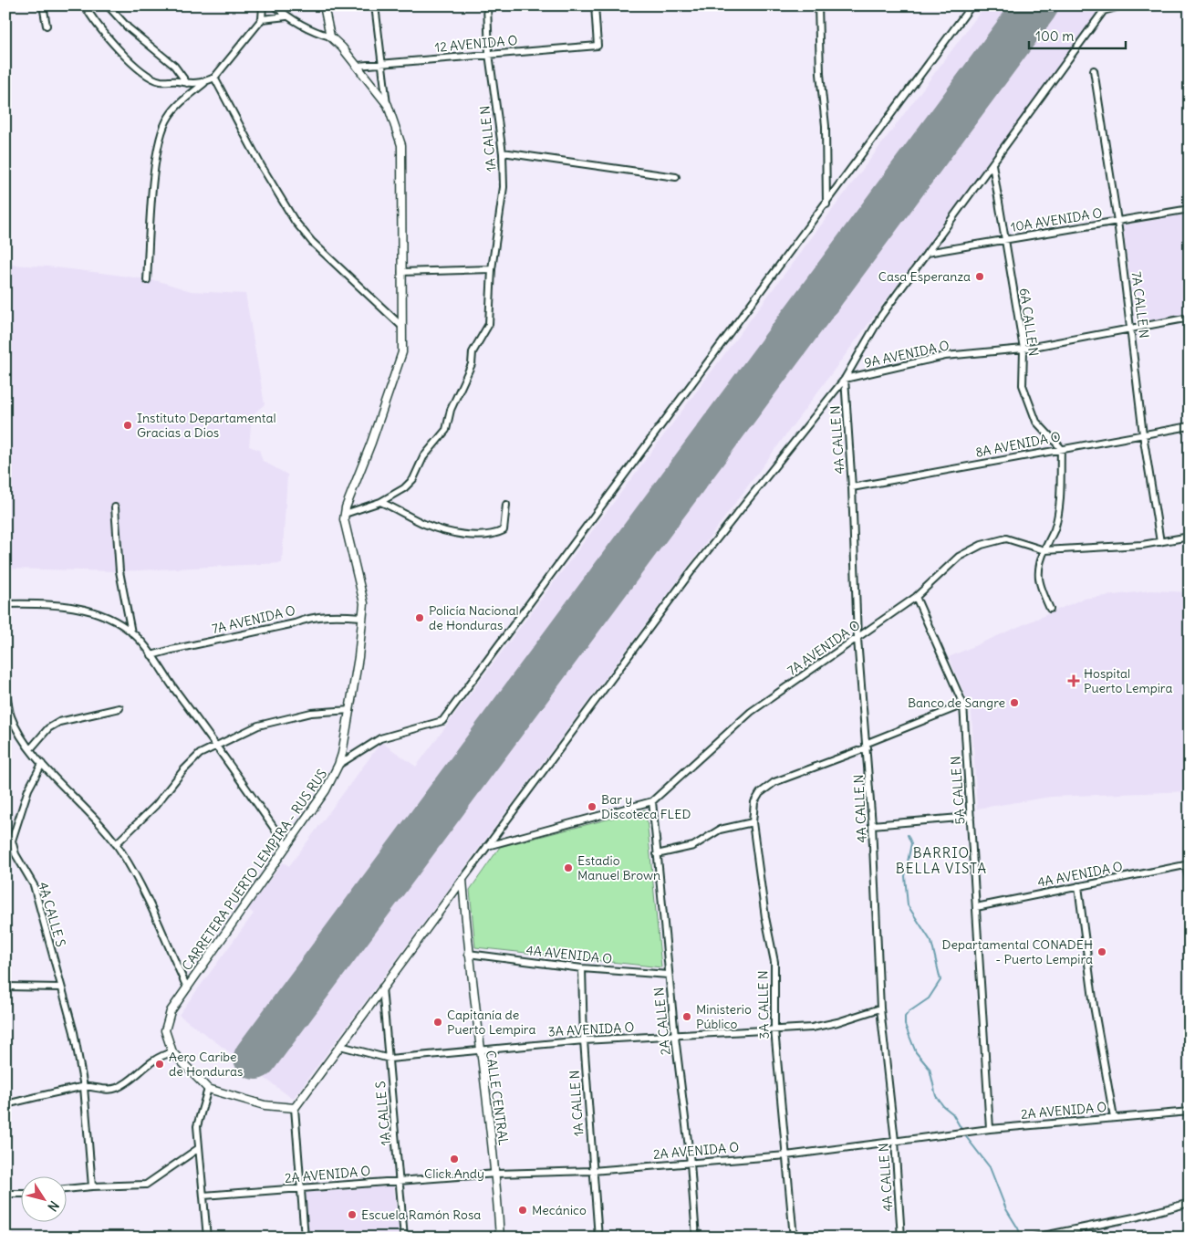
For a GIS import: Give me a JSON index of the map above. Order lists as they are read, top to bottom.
{
  "streets": {
    "street": [
      "12 AVENIDA O",
      "1A CALLE N",
      "10A AVENIDA O",
      "7A CALLE N",
      "6A CALLE N",
      "9A AVENIDA O",
      "4A CALLE N",
      "8A AVENIDA O",
      "7A AVENIDA O",
      "5A CALLE N",
      "CARRETERA PUERTO LEMPIRA - RUS RUS",
      "4A AVENIDA O",
      "4A CALLE S",
      "3A CALLE N",
      "2A CALLE N",
      "3A AVENIDA O",
      "CALLE CENTRAL",
      "2A AVENIDA O",
      "1A CALLE S"
    ]
  },
  "crossings": [
    ["12 AVENIDA O", "1A CALLE N"],
    ["12 AVENIDA O", "CARRETERA PUERTO LEMPIRA - RUS RUS"],
    ["1A CALLE N", "CARRETERA PUERTO LEMPIRA - RUS RUS"],
    ["1A CALLE N", "4A AVENIDA O"],
    ["1A CALLE N", "3A AVENIDA O"],
    ["1A CALLE N", "2A AVENIDA O"],
    ["10A AVENIDA O", "7A CALLE N"],
    ["10A AVENIDA O", "6A CALLE N"],
    ["7A CALLE N", "9A AVENIDA O"],
    ["7A CALLE N", "8A AVENIDA O"],
    ["7A CALLE N", "7A AVENIDA O"],
    ["6A CALLE N", "9A AVENIDA O"],
    ["6A CALLE N", "8A AVENIDA O"],
    ["9A AVENIDA O", "4A CALLE N"],
    ["4A CALLE N", "8A AVENIDA O"],
    ["4A CALLE N", "7A AVENIDA O"],
    ["4A CALLE N", "3A CALLE N"],
    ["4A CALLE N", "3A AVENIDA O"],
    ["4A CALLE N", "2A AVENIDA O"],
    ["7A AVENIDA O", "5A CALLE N"],
    ["7A AVENIDA O", "CARRETERA PUERTO LEMPIRA - RUS RUS"],
    ["7A AVENIDA O", "2A CALLE N"],
    ["5A CALLE N", "4A AVENIDA O"],
    ["5A CALLE N", "2A AVENIDA O"],
    ["4A AVENIDA O", "2A CALLE N"],
    ["4A AVENIDA O", "CALLE CENTRAL"],
    ["3A CALLE N", "3A AVENIDA O"],
    ["3A CALLE N", "2A AVENIDA O"],
    ["2A CALLE N", "3A AVENIDA O"],
    ["2A CALLE N", "2A AVENIDA O"],
    ["3A AVENIDA O", "CALLE CENTRAL"],
    ["3A AVENIDA O", "1A CALLE S"],
    ["CALLE CENTRAL", "2A AVENIDA O"],
    ["2A AVENIDA O", "1A CALLE S"]
  ],
  "districts": ["BARRIO BELLA VISTA"],
  "places": {
    "other": [
      "Casa Esperanza",
      "Instituto Departamental Gracias a Dios",
      "Policía Nacional de Honduras",
      "Banco de Sangre",
      "Bar y Discoteca FLED",
      "Estadio Manuel Brown",
      "Departamental CONADEH - Puerto Lempira",
      "Ministerio Público",
      "Capitanía de Puerto Lempira",
      "Aero Caribe de Honduras",
      "Click.Andy",
      "Mecánico",
      "Escuela Ramón Rosa"
    ],
    "health": ["Hospital Puerto Lempira"]
  },
  "scale_bar": "100 m",
  "north": "bottom right"
}
